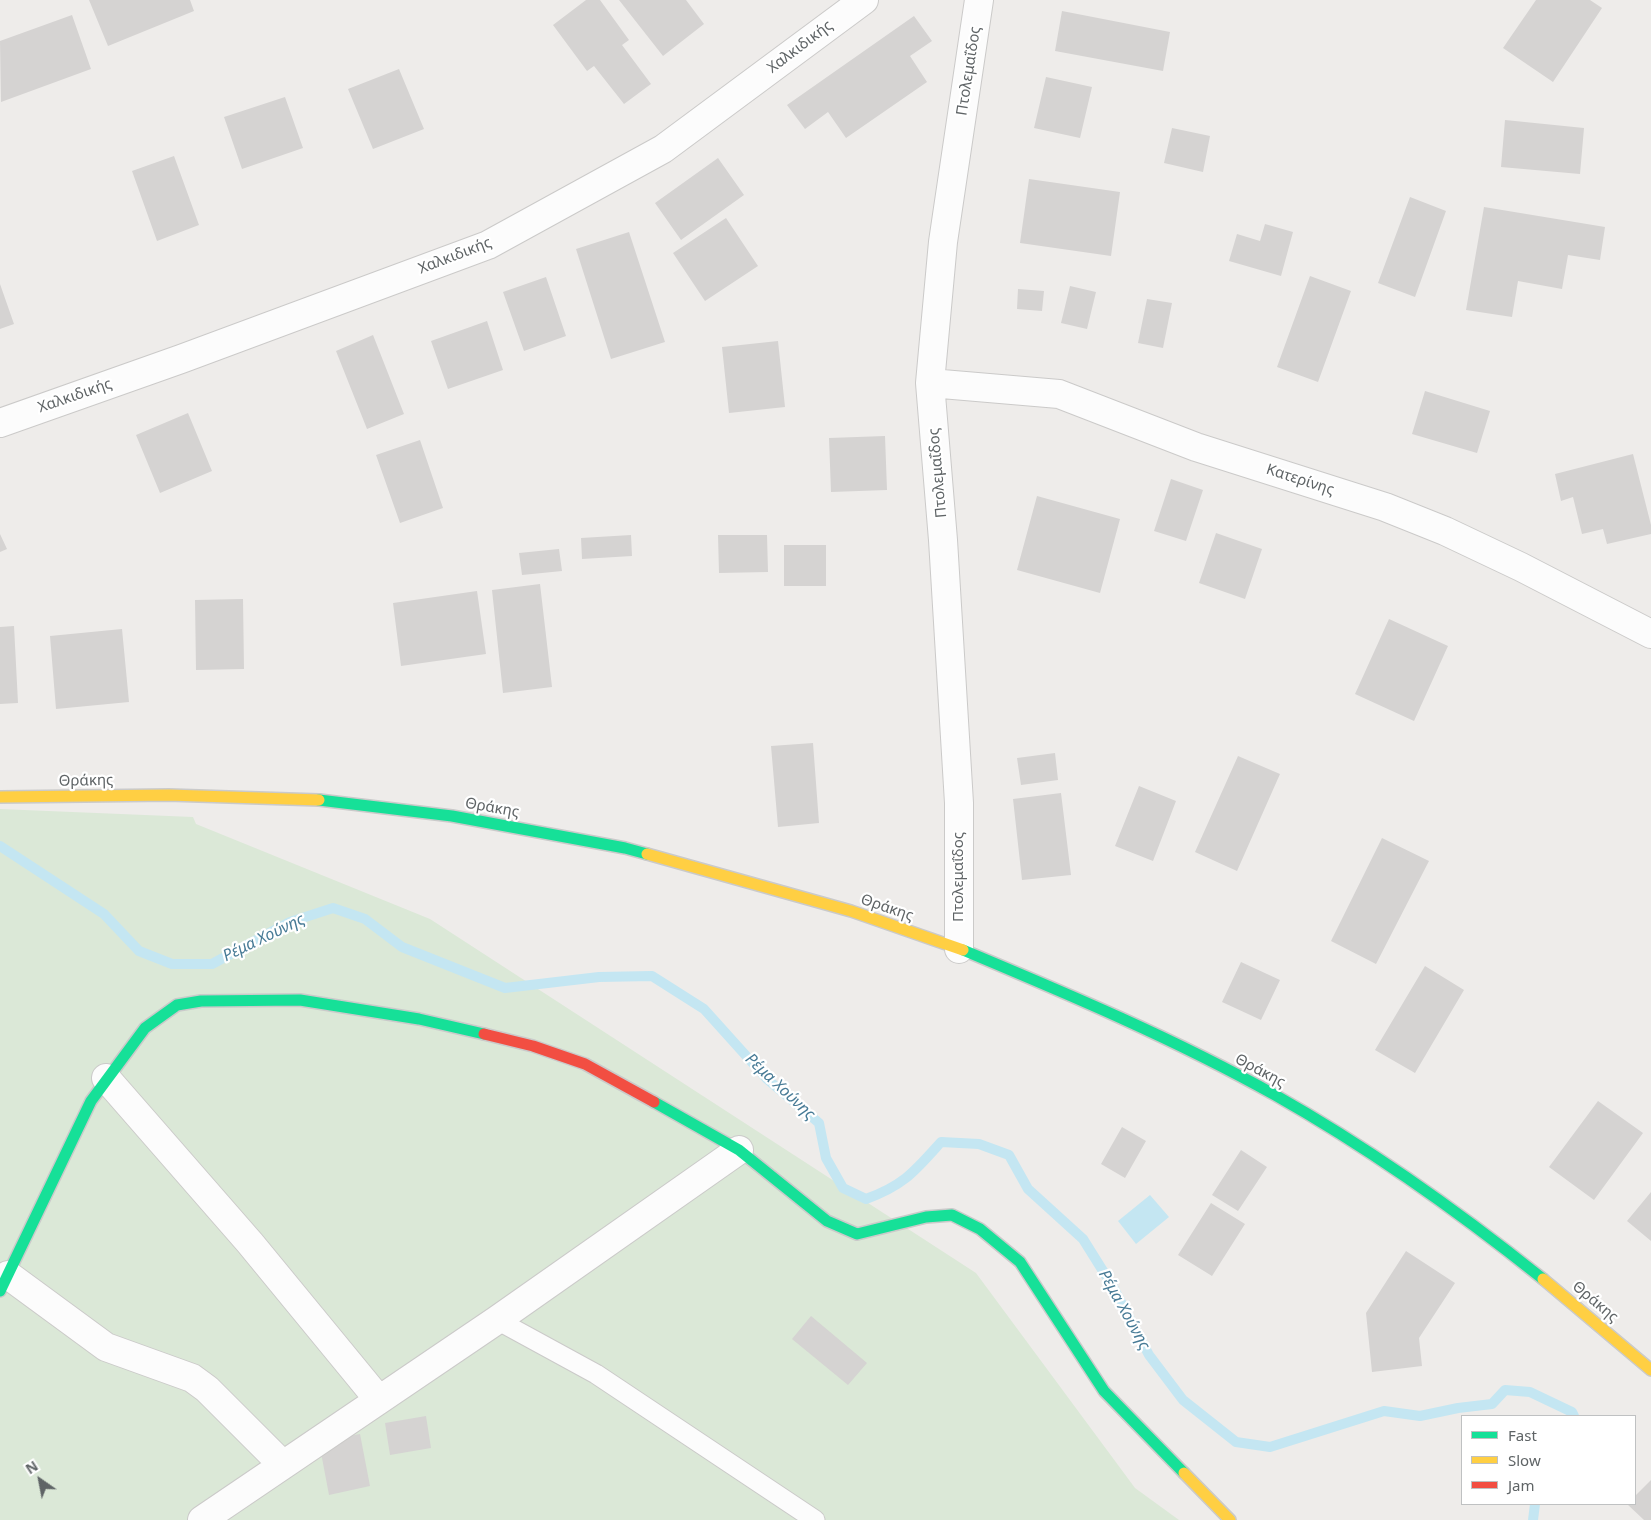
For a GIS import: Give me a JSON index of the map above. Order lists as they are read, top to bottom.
{
  "streets": {
    "street": [
      "Χαλκιδικής",
      "Πτολεμαΐδος",
      "Κατερίνης",
      "Θράκης"
    ]
  },
  "crossings": [
    ["Πτολεμαΐδος", "Κατερίνης"],
    ["Πτολεμαΐδος", "Θράκης"]
  ],
  "water": ["Ρέμα Χούνης"],
  "legend": ["Fast", "Slow", "Jam"],
  "north": "top left"
}
